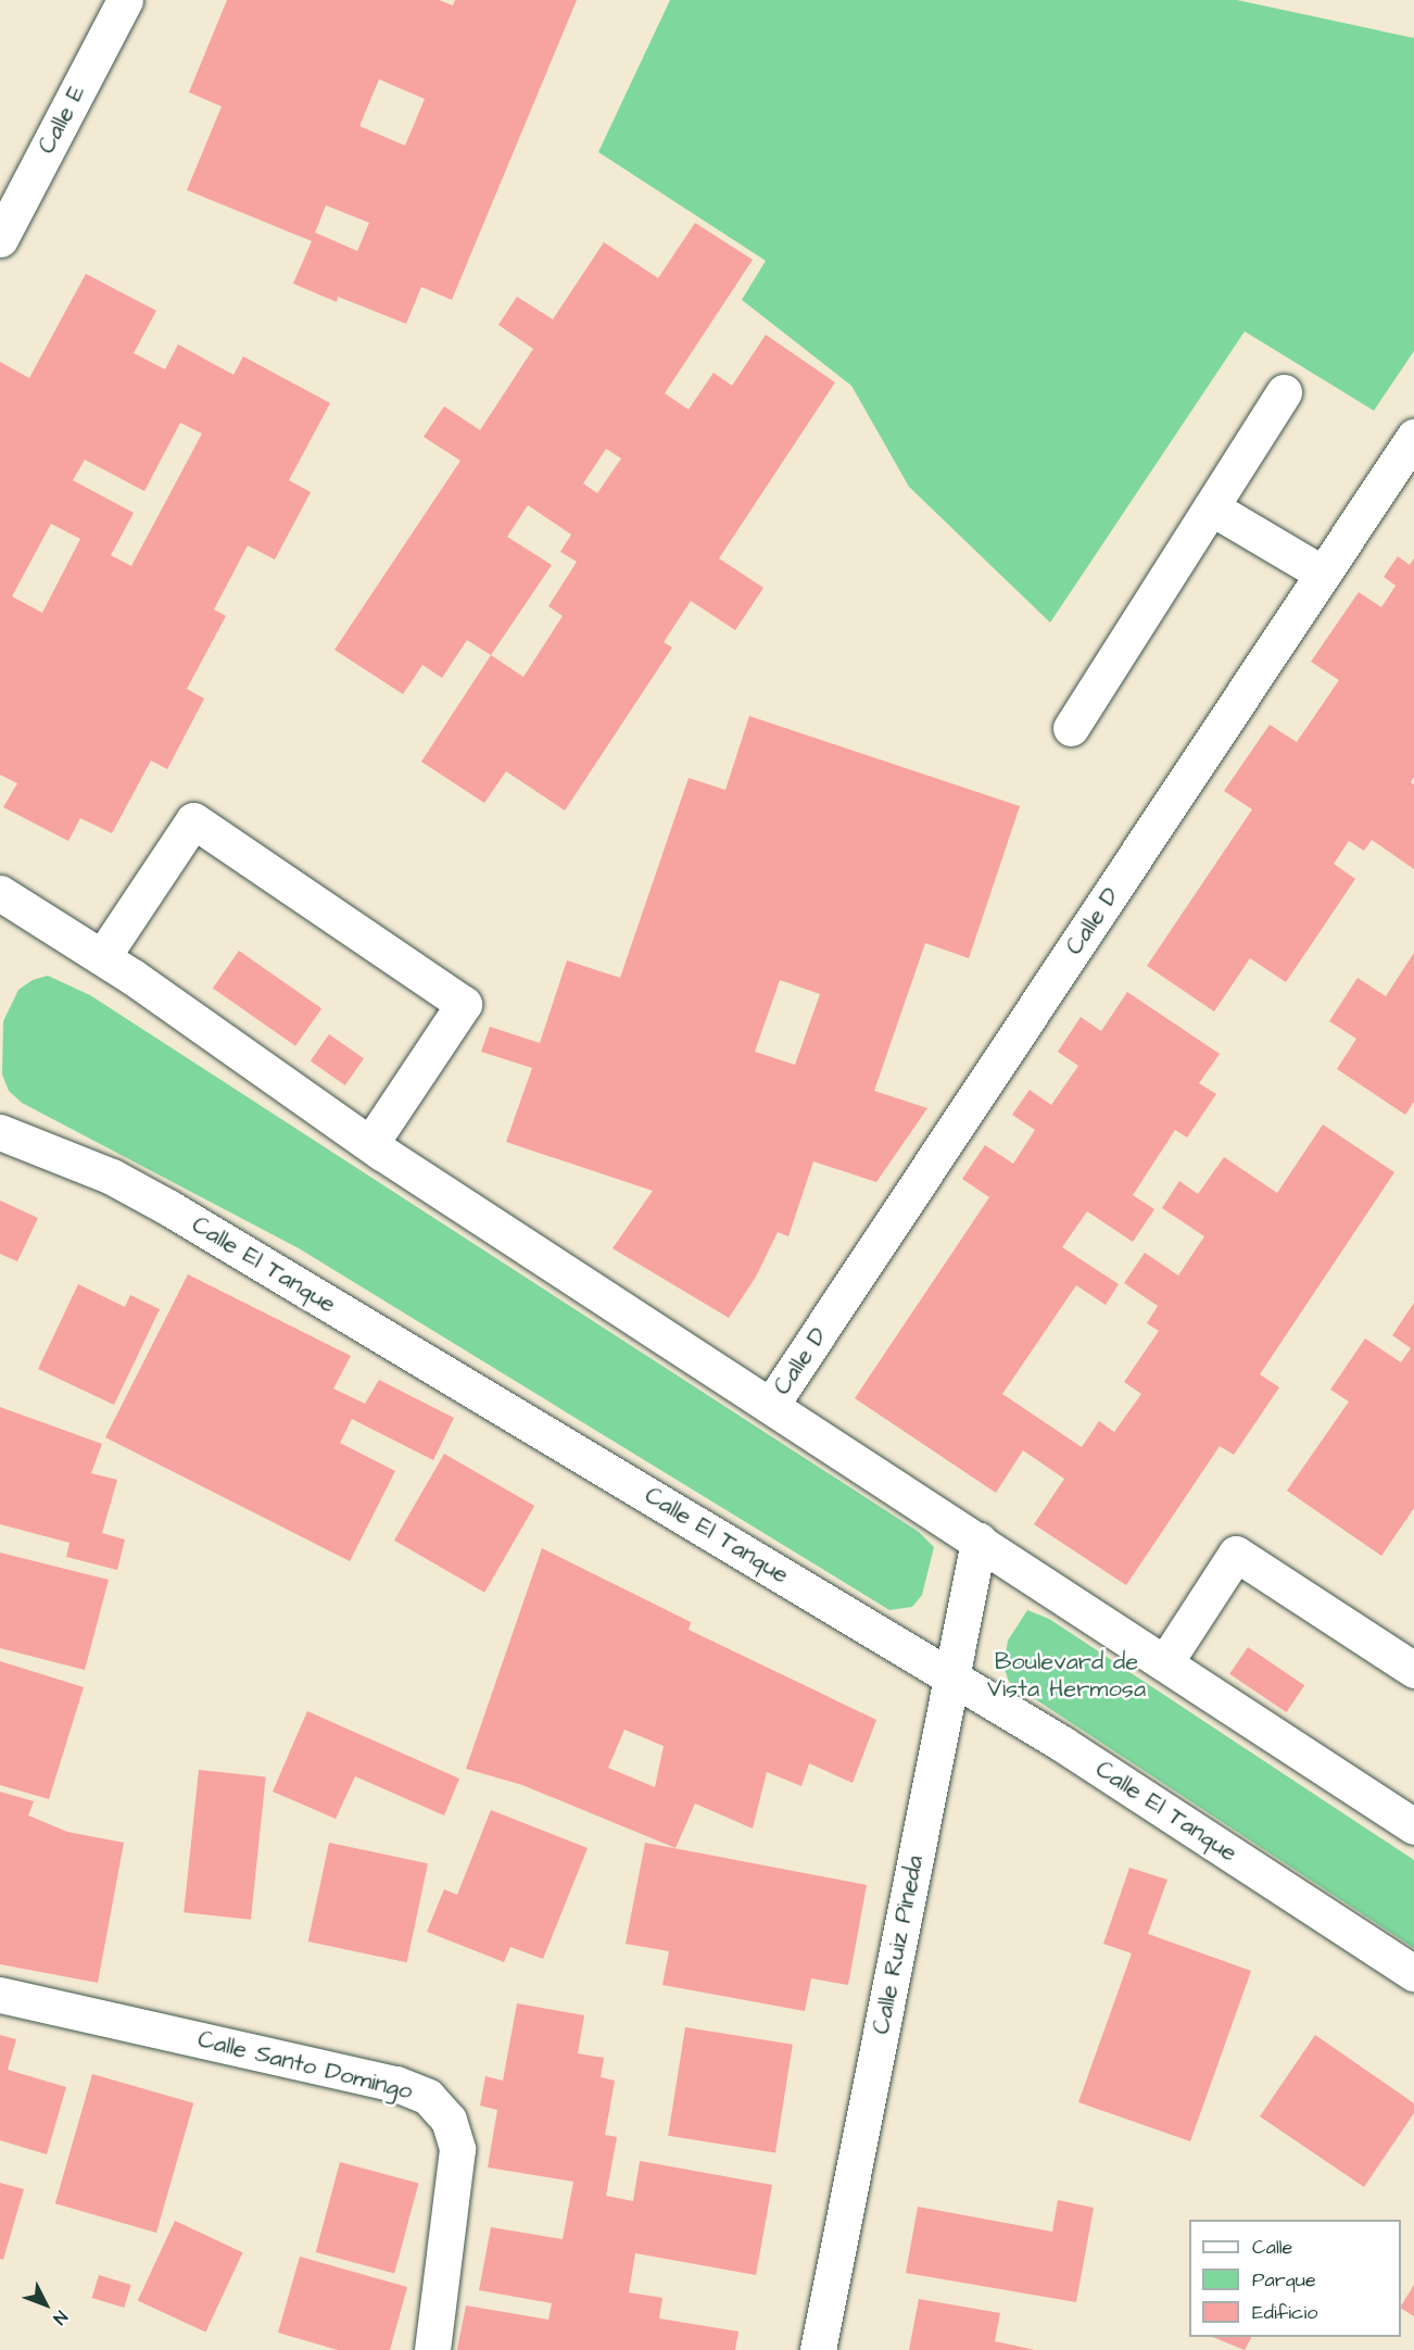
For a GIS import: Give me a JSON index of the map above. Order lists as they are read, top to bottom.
{
  "streets": {
    "street": [
      "Calle E",
      "Calle D",
      "Calle El Tanque",
      "Calle Ruiz Pineda",
      "Calle Santo Domingo"
    ]
  },
  "crossings": [
    ["Calle El Tanque", "Calle Ruiz Pineda"]
  ],
  "parks": ["Boulevard de Vista Hermosa"],
  "legend": ["Calle", "Parque", "Edificio"],
  "north": "bottom right"
}
